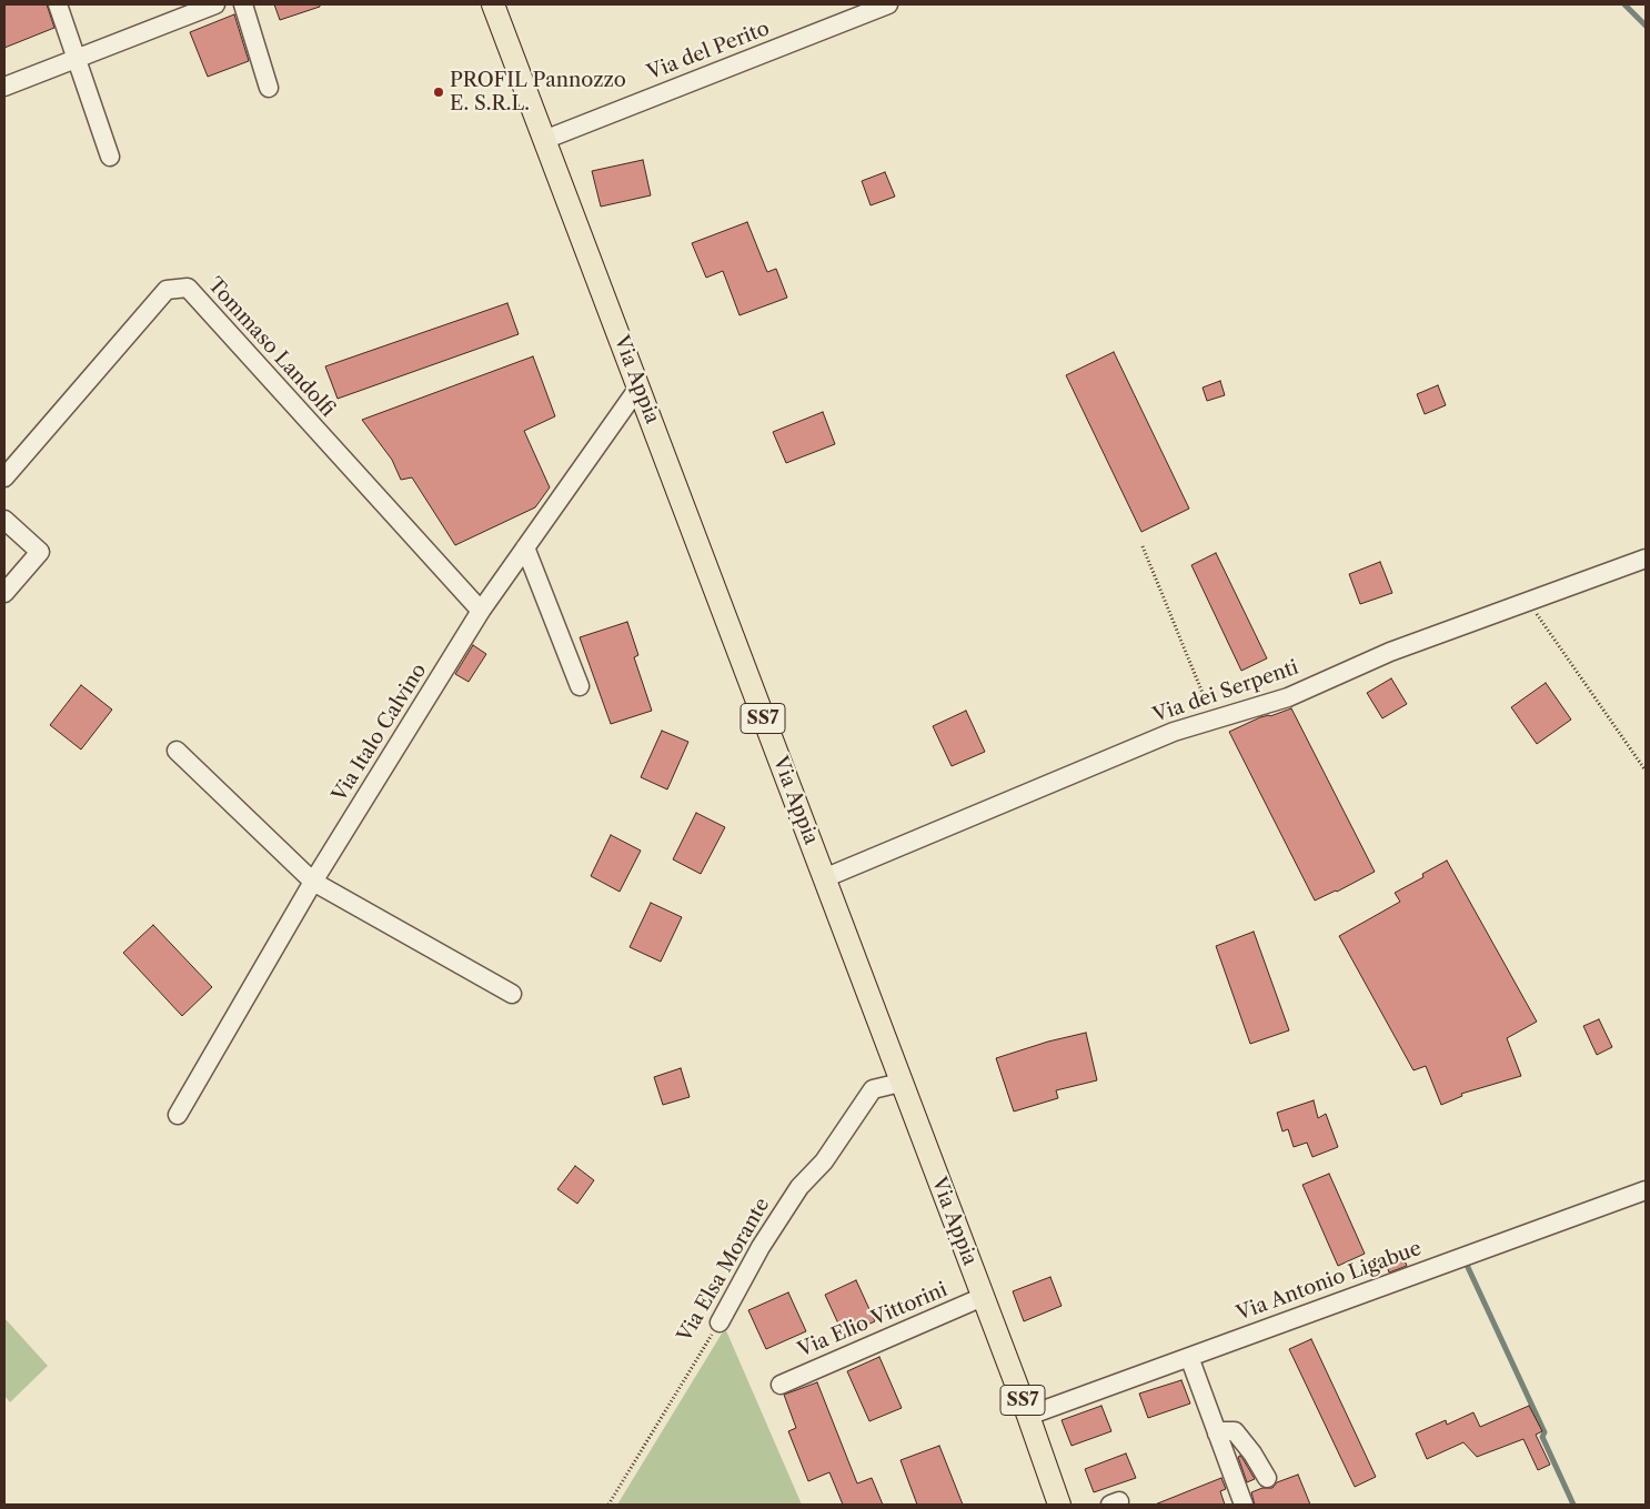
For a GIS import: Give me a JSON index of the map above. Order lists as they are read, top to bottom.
{
  "streets": {
    "main road": ["Via Appia", "SS7"],
    "street": [
      "Via del Perito",
      "Tommaso Landolfi",
      "Via dei Serpenti",
      "Via Italo Calvino",
      "Via Elsa Morante",
      "Via Antonio Ligabue",
      "Via Elio Vittorini"
    ]
  },
  "crossings": [
    ["Via del Perito", "Via Appia"],
    ["Tommaso Landolfi", "Via Italo Calvino"],
    ["Via Appia", "Via dei Serpenti"],
    ["Via Appia", "Via Italo Calvino"],
    ["Via Appia", "Via Elsa Morante"],
    ["Via Appia", "Via Antonio Ligabue"],
    ["Via Appia", "Via Elio Vittorini"]
  ],
  "places": ["PROFIL Pannozzo E. S.R.L."]
}
